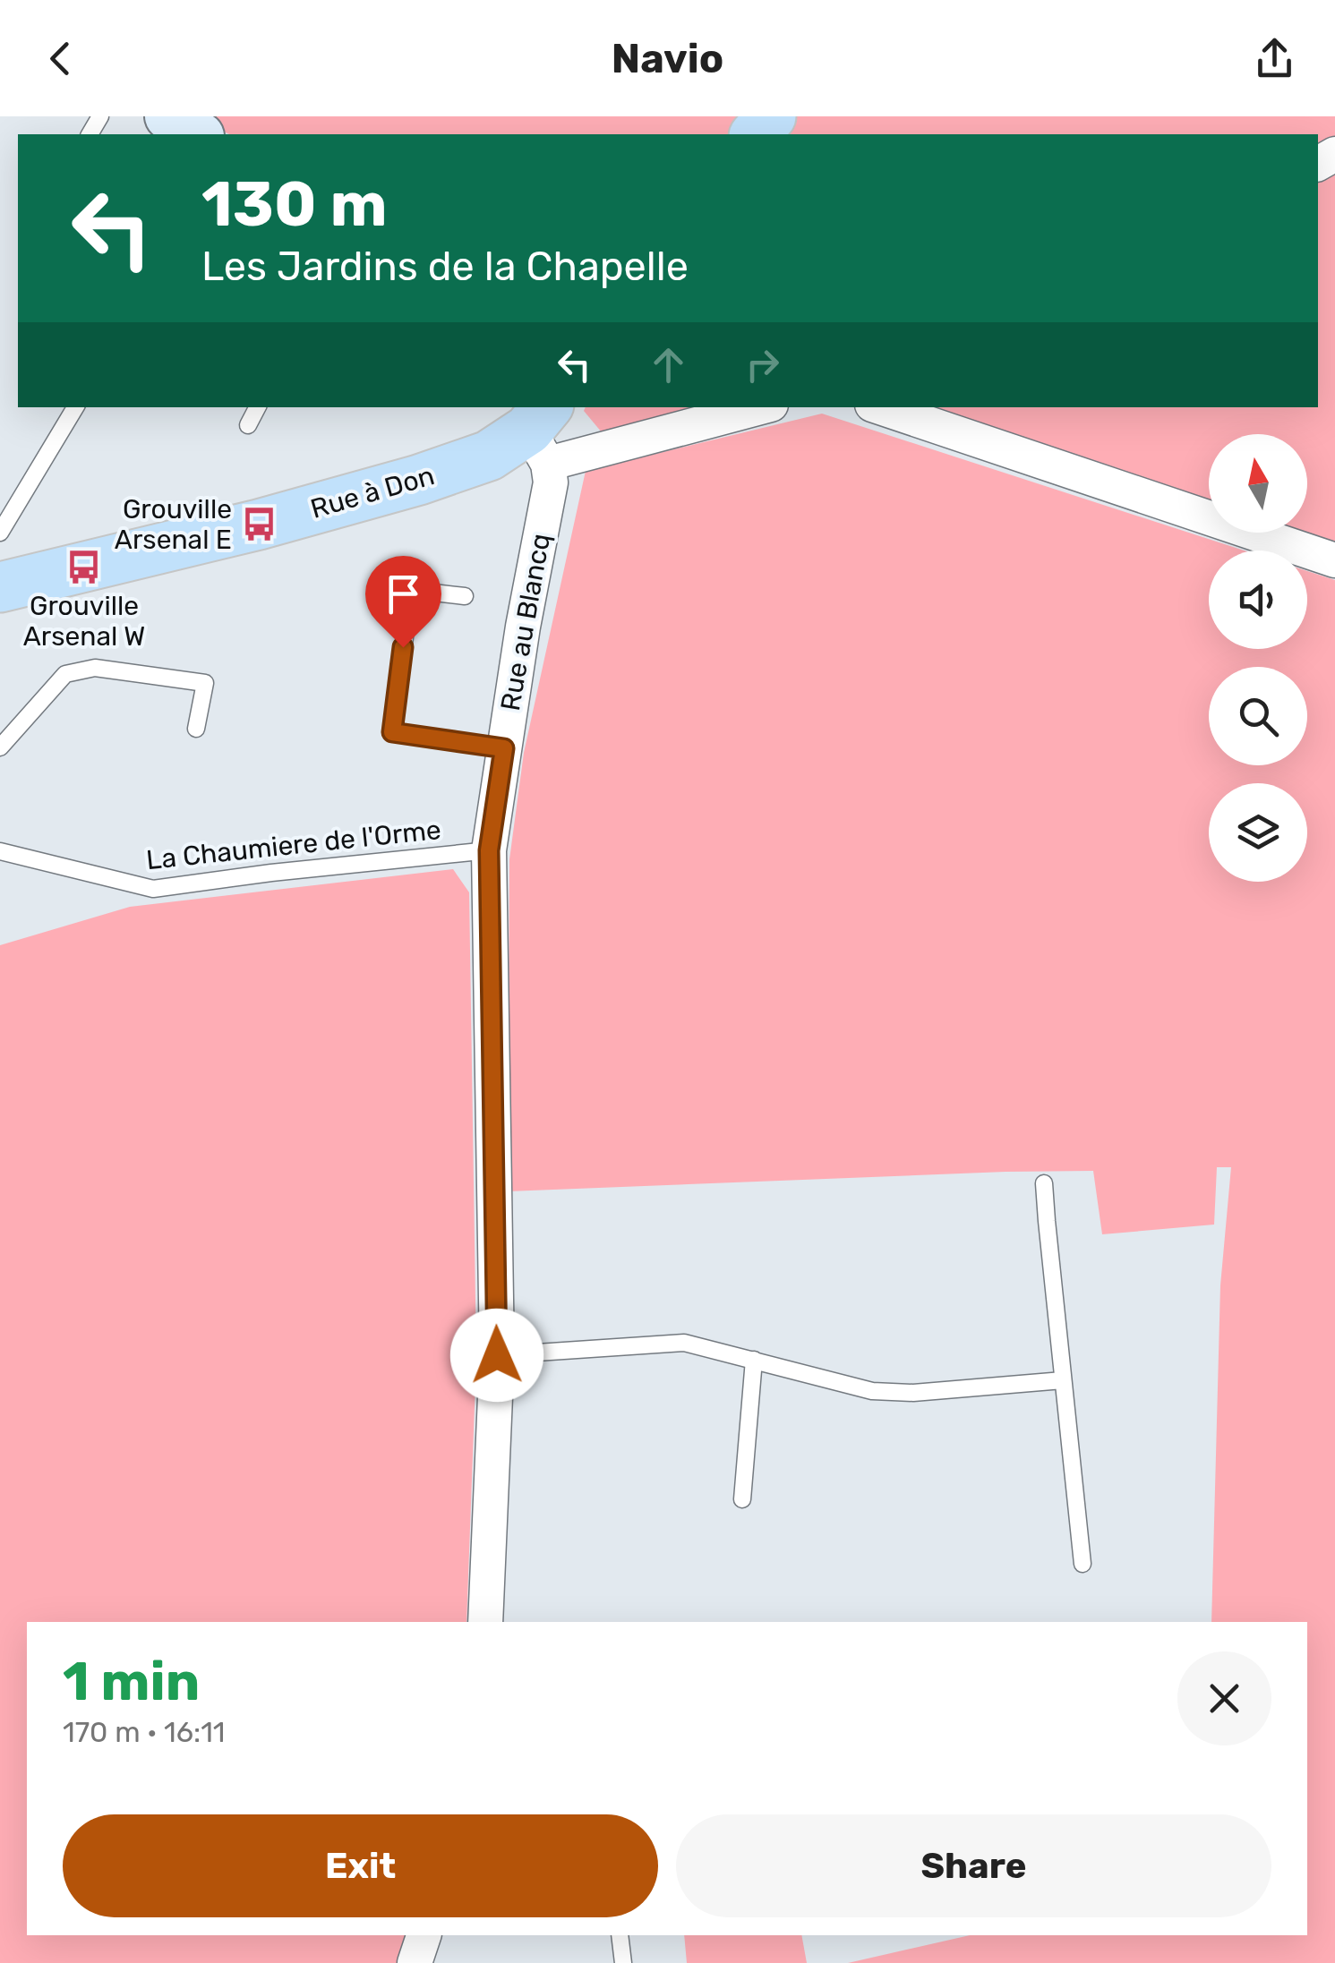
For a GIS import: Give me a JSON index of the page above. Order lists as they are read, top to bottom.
{
  "streets": {
    "main road": ["Rue à Don"],
    "street": ["Rue au Blancq"],
    "lane": ["La Chaumiere de l'Orme"]
  },
  "crossings": [
    ["Rue à Don", "Rue au Blancq"],
    ["Rue au Blancq", "La Chaumiere de l'Orme"]
  ],
  "places": {
    "bus stop": ["Grouville Arsenal E", "Grouville Arsenal W"]
  },
  "north": "top",
  "page": {
    "header": "Navio",
    "turn": ["130 m", "Les Jardins de la Chapelle"],
    "heading": ["1 min", "170 m · 16:11"],
    "buttons": ["Exit", "Share"]
  }
}
